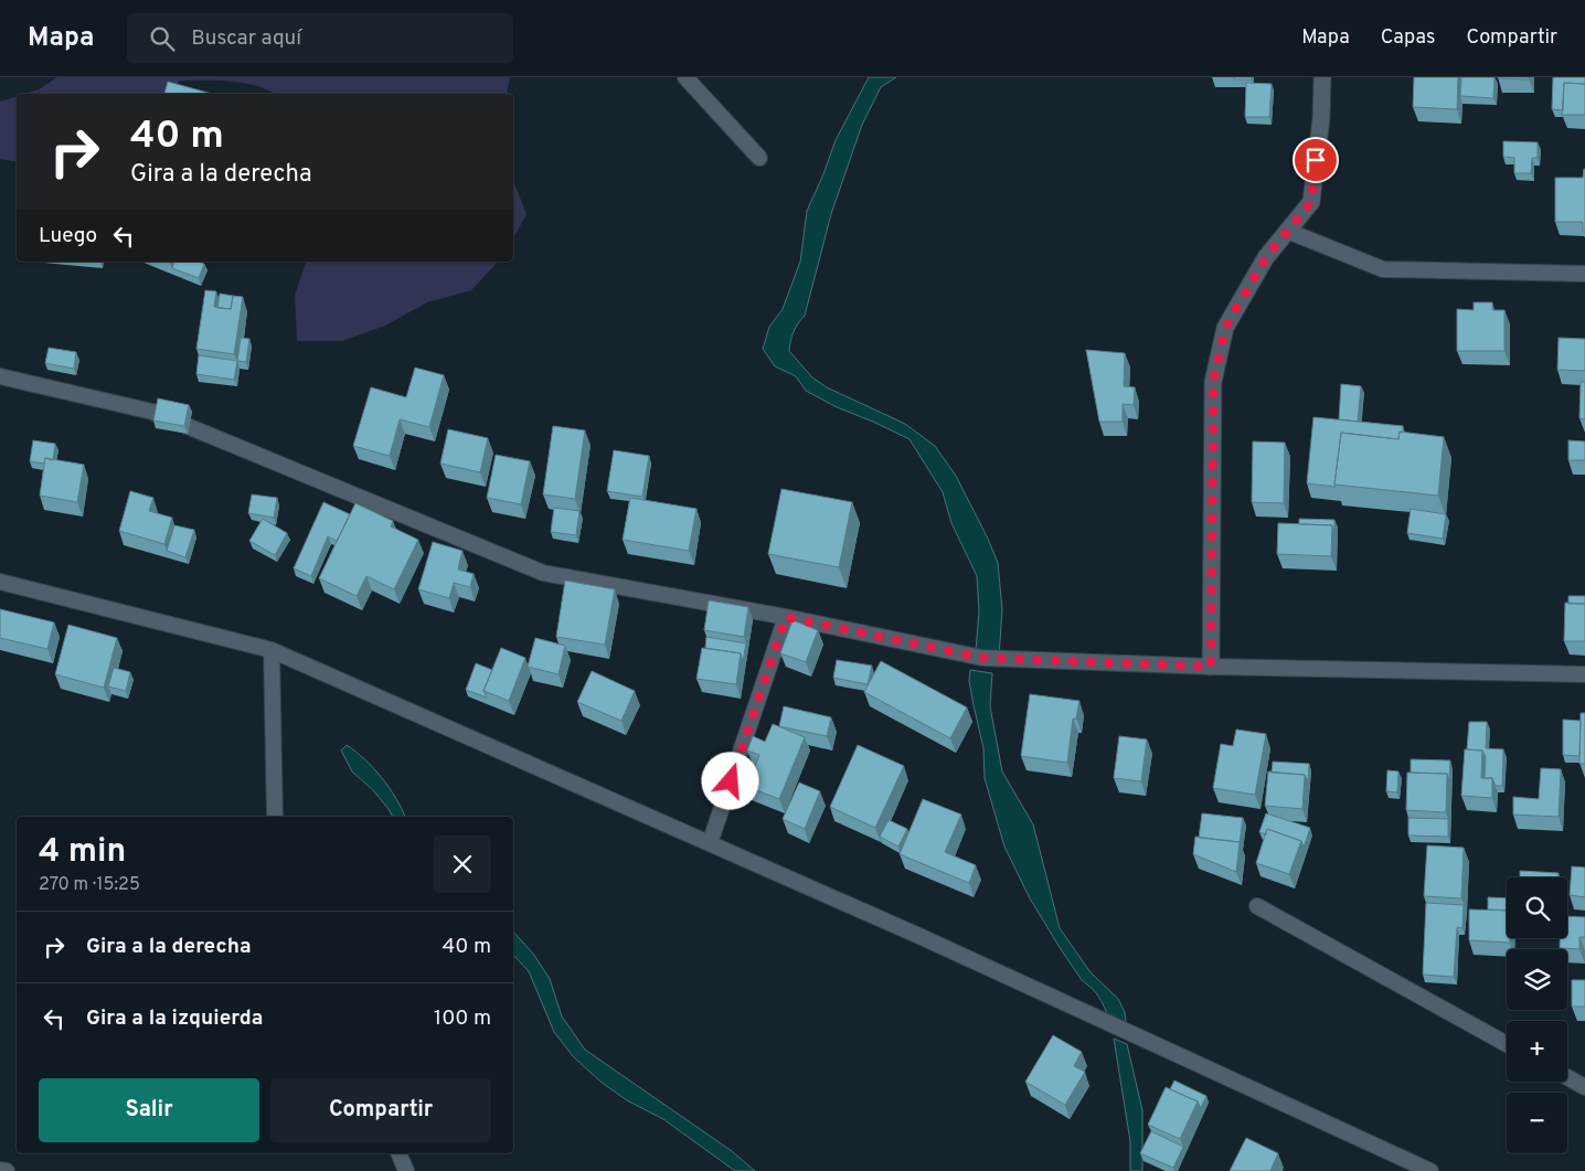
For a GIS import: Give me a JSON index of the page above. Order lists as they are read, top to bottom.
{
  "page": {
    "header": "Mapa",
    "search": "Buscar aquí",
    "nav": ["Mapa", "Capas", "Compartir"],
    "turn": ["40 m", "Gira a la derecha"],
    "then": "Luego",
    "heading": ["4 min", "270 m · 15:25"],
    "map_buttons": ["+", "−"],
    "list": [
      {
        "name": "Gira a la derecha",
        "value": "40 m"
      },
      {
        "name": "Gira a la izquierda",
        "value": "100 m"
      }
    ],
    "buttons": ["Salir", "Compartir"]
  }
}
